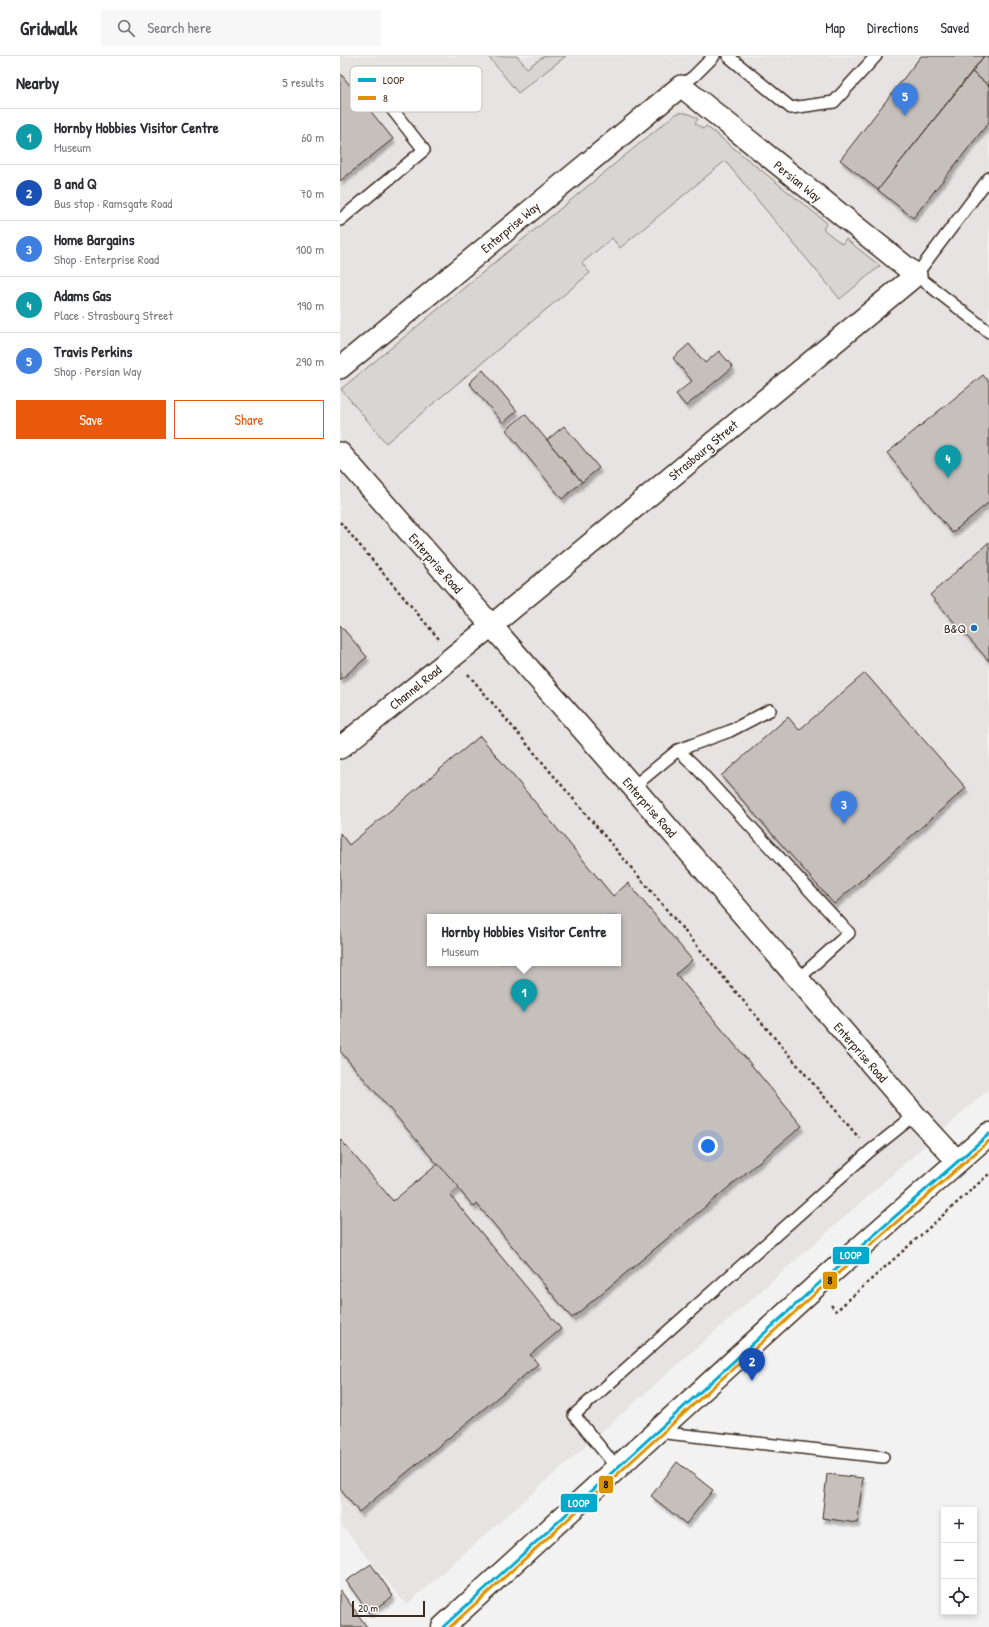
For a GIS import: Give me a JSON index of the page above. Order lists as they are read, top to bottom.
{
  "streets": {
    "street": [
      "Persian Way",
      "Enterprise Way",
      "Strasbourg Street",
      "Enterprise Road",
      "Channel Road"
    ]
  },
  "crossings": [
    ["Persian Way", "Enterprise Way"],
    ["Persian Way", "Strasbourg Street"],
    ["Strasbourg Street", "Enterprise Road"],
    ["Strasbourg Street", "Channel Road"],
    ["Enterprise Road", "Channel Road"]
  ],
  "places": ["B&Q"],
  "lines": ["transit line LOOP", "transit line 8"],
  "legend": ["LOOP", "8"],
  "scale_bar": "20 m",
  "page": {
    "header": "Gridwalk",
    "search": "Search here",
    "nav": ["Map", "Directions", "Saved"],
    "heading": ["Nearby", "5 results"],
    "pins": [
      "5",
      "4",
      "3",
      "1",
      "2"
    ],
    "list": [
      {
        "mark": "1",
        "name": "Hornby Hobbies Visitor Centre",
        "note": "Museum",
        "value": "60 m"
      },
      {
        "mark": "2",
        "name": "B and Q",
        "note": "Bus stop · Ramsgate Road",
        "value": "70 m"
      },
      {
        "mark": "3",
        "name": "Home Bargains",
        "note": "Shop · Enterprise Road",
        "value": "100 m"
      },
      {
        "mark": "4",
        "name": "Adams Gas",
        "note": "Place · Strasbourg Street",
        "value": "190 m"
      },
      {
        "mark": "5",
        "name": "Travis Perkins",
        "note": "Shop · Persian Way",
        "value": "290 m"
      }
    ],
    "buttons": ["Save", "Share"],
    "popup": ["Hornby Hobbies Visitor Centre", "Museum"],
    "map_buttons": ["+", "−"],
    "scale": "20 m"
  }
}
